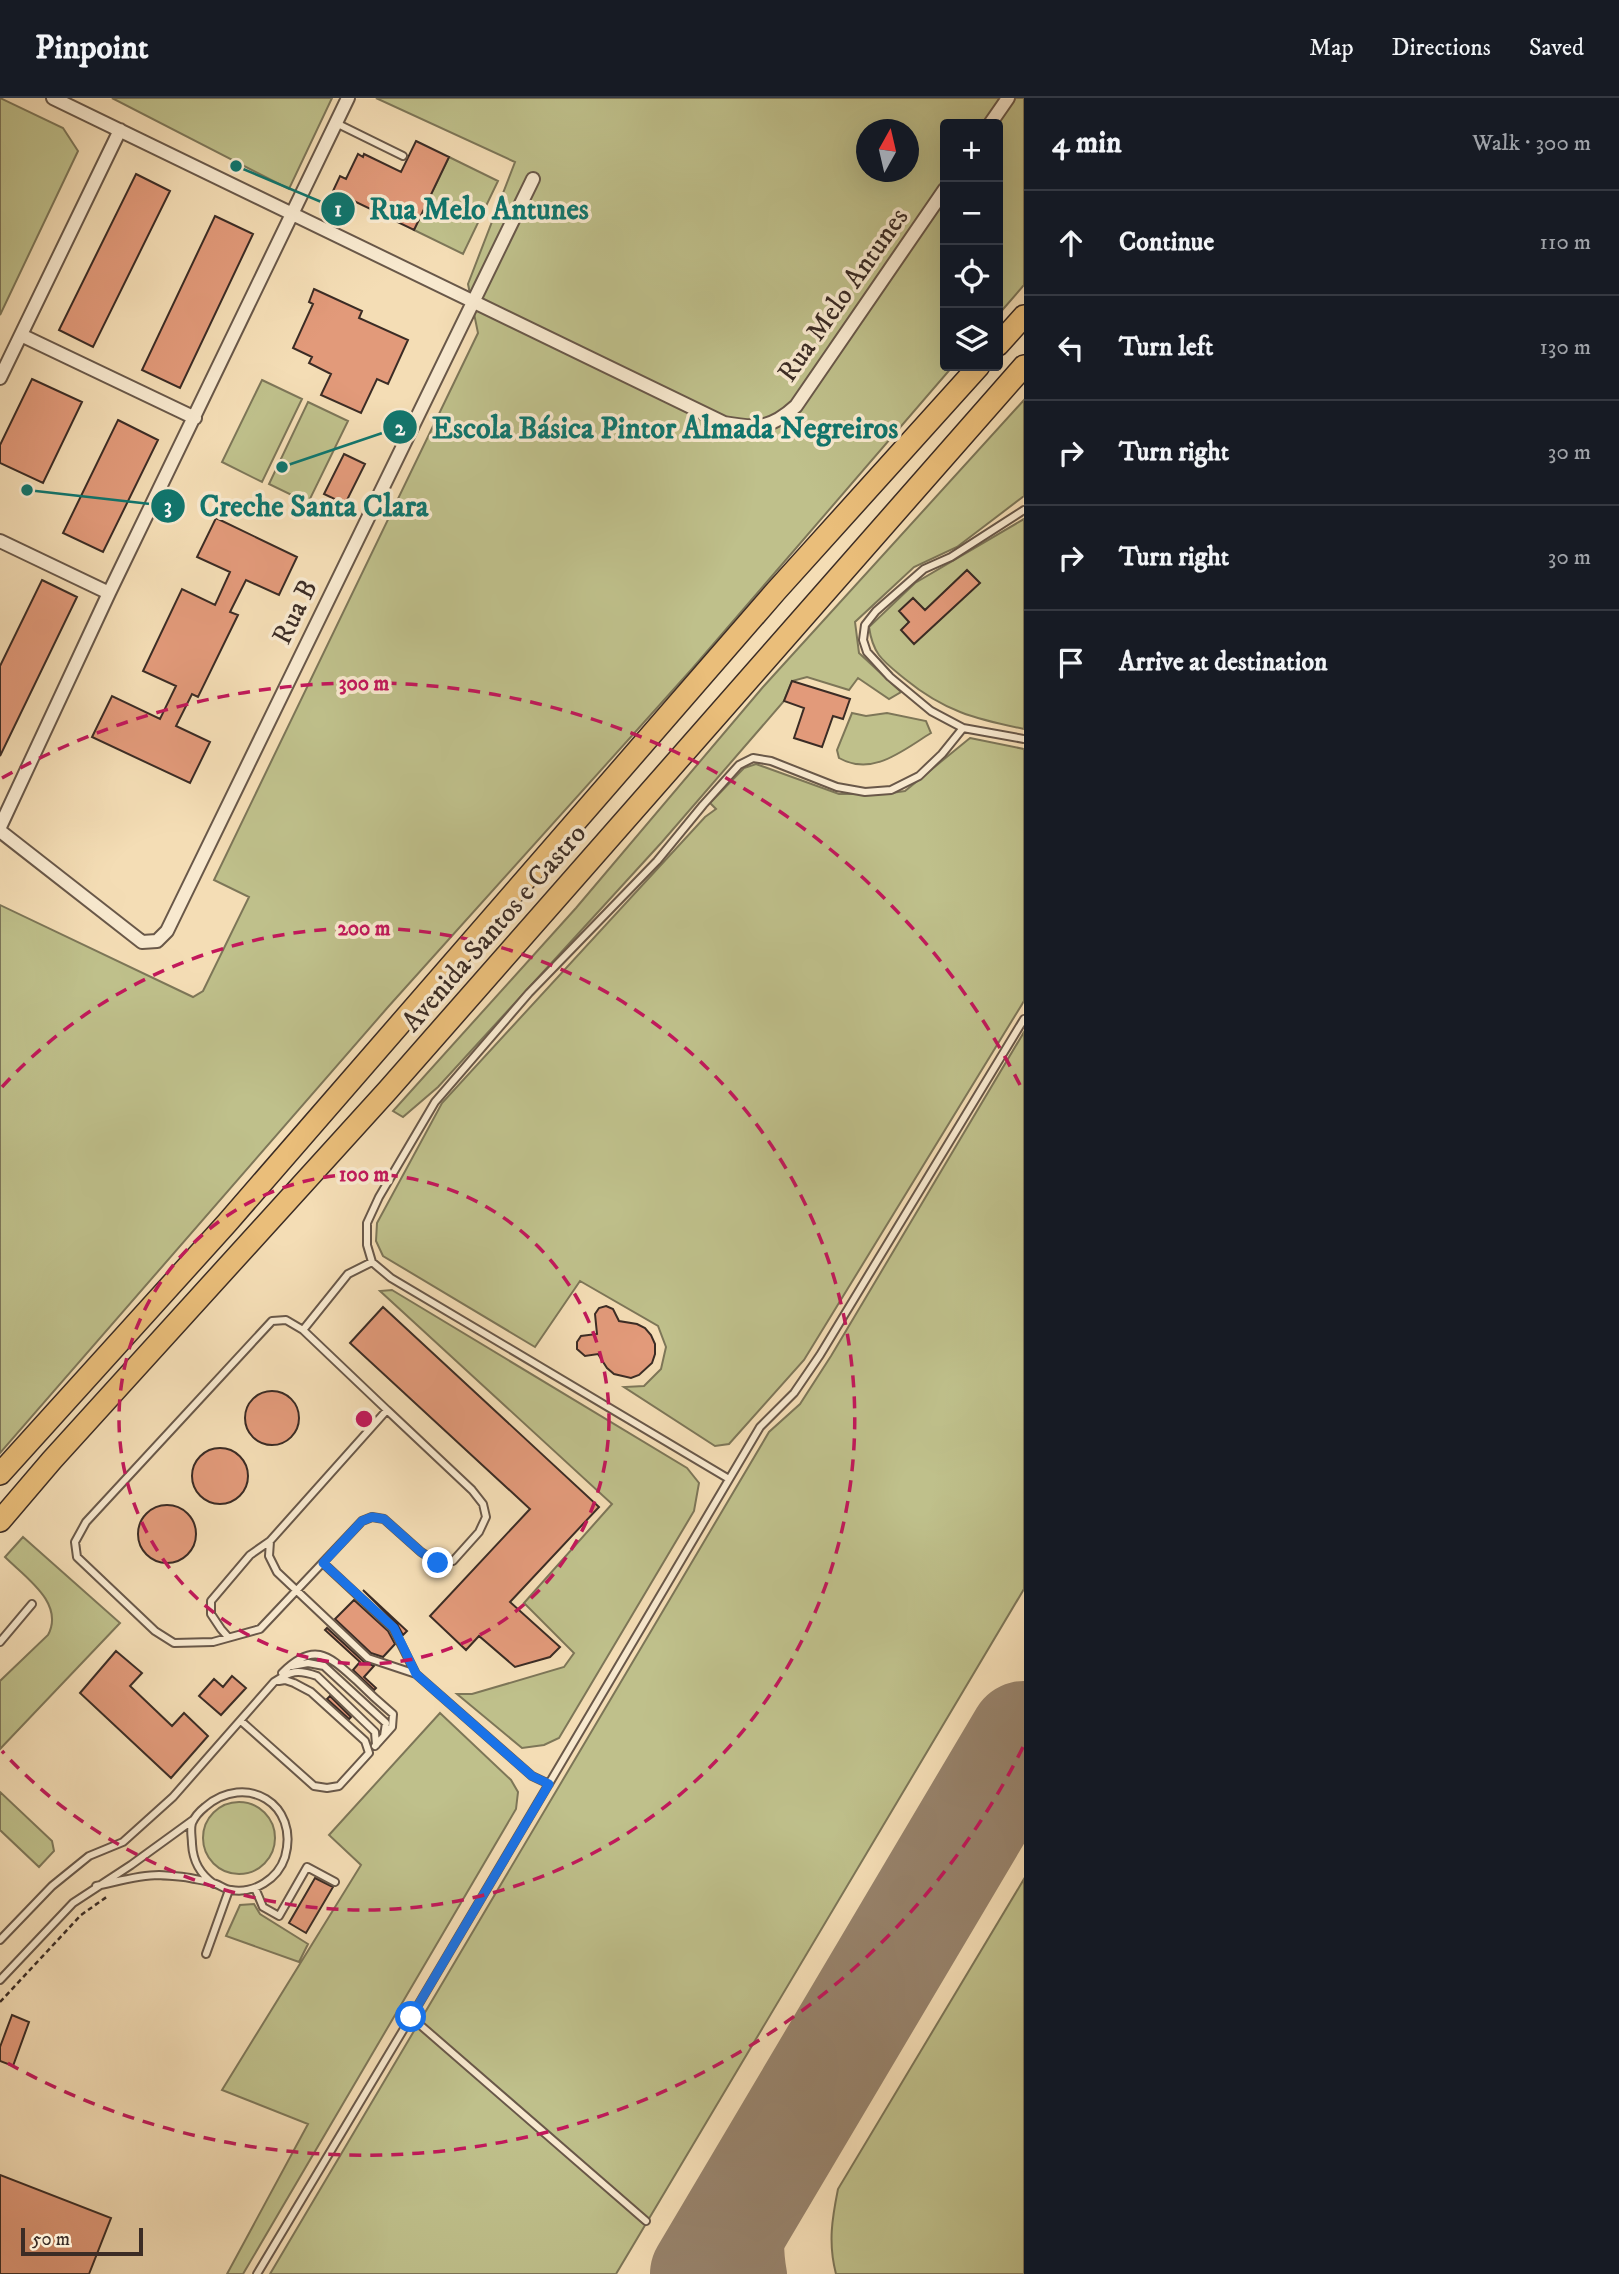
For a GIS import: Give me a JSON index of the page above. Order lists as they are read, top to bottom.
{
  "streets": {
    "main road": ["Avenida Santos e Castro"],
    "street": ["Rua Melo Antunes", "Rua B"]
  },
  "crossings": [
    ["Rua Melo Antunes", "Rua B"]
  ],
  "places": ["Rua Melo Antunes", "Escola Básica Pintor Almada Negreiros", "Creche Santa Clara"],
  "scale_bar": "50 m",
  "north": "top",
  "page": {
    "header": "Pinpoint",
    "nav": ["Map", "Directions", "Saved"],
    "heading": ["4 min", "Walk · 300 m"],
    "map_buttons": ["+", "−"],
    "list": [
      ["Continue", "110 m"],
      ["Turn left", "130 m"],
      ["Turn right", "30 m"],
      ["Turn right", "30 m"],
      "Arrive at destination"
    ],
    "scale": "50 m"
  },
  "rings": ["300 m", "200 m", "100 m"]
}
